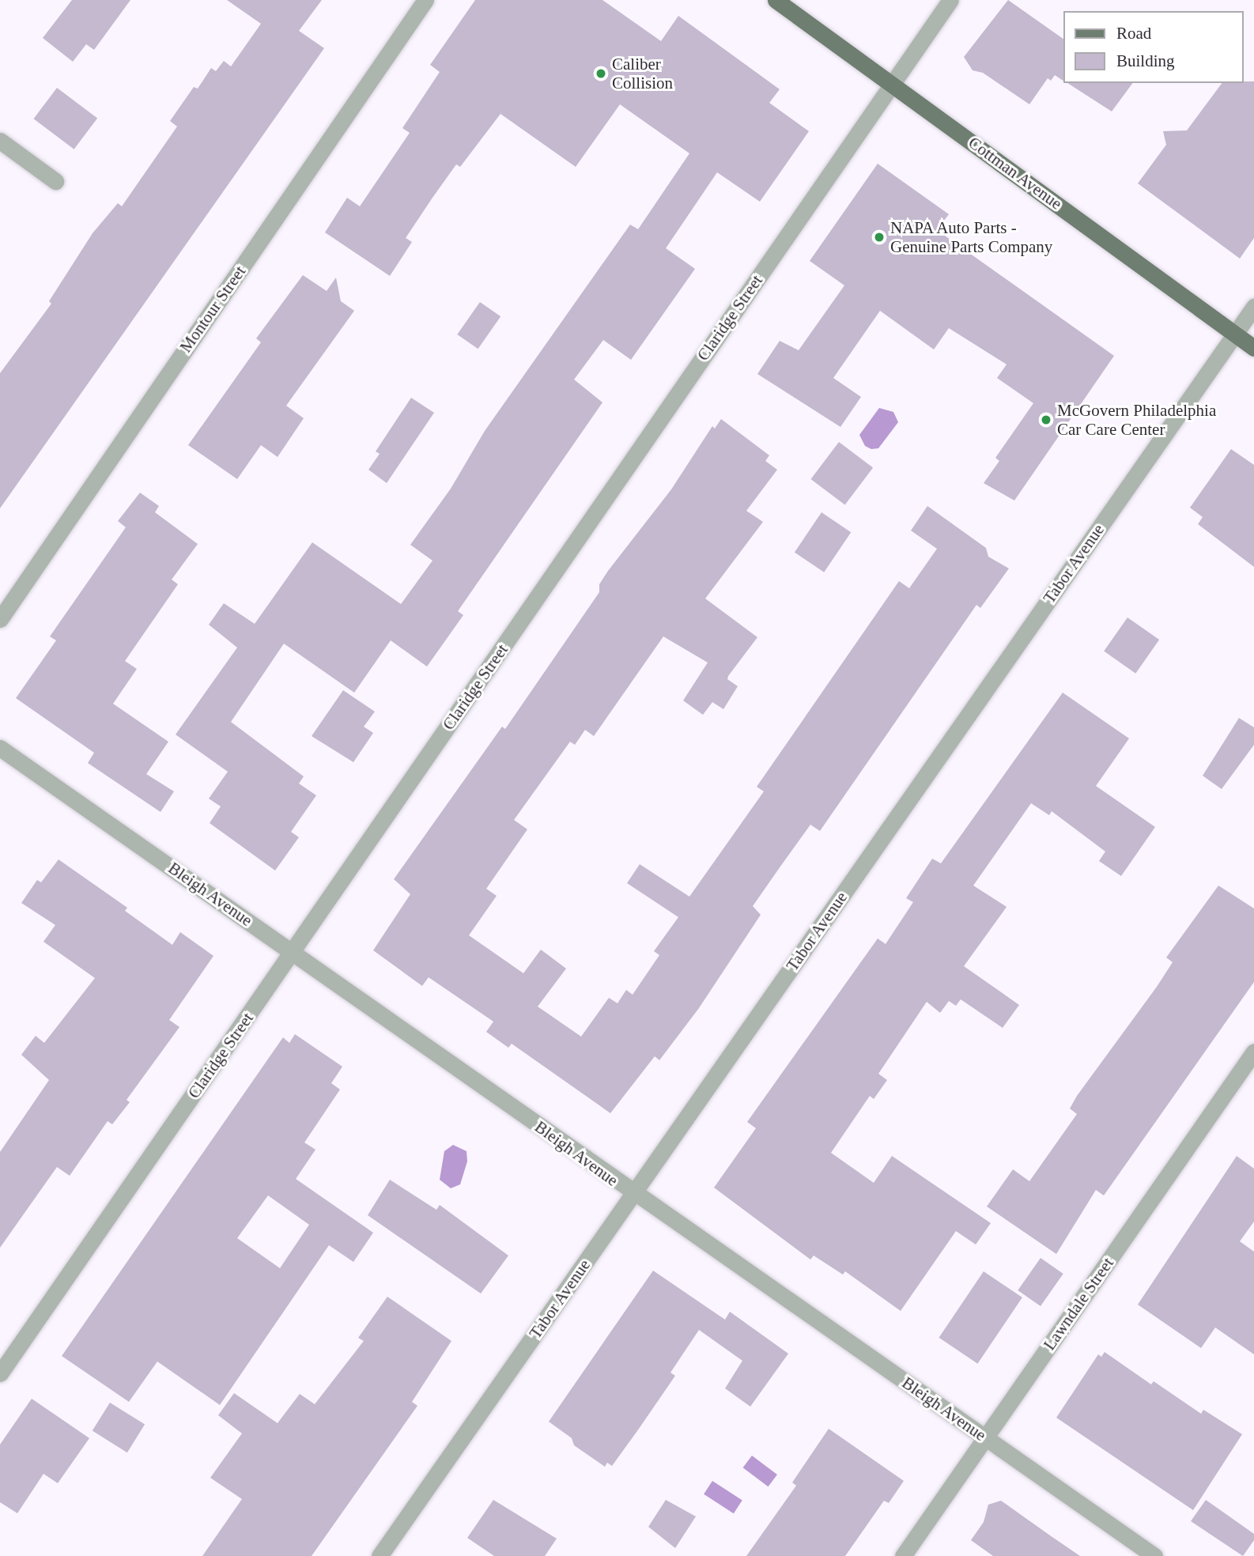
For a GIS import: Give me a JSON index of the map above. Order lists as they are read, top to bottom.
{
  "streets": {
    "main road": ["Cottman Avenue"],
    "street": [
      "Montour Street",
      "Claridge Street",
      "Tabor Avenue",
      "Bleigh Avenue",
      "Lawndale Street"
    ]
  },
  "crossings": [
    ["Cottman Avenue", "Claridge Street"],
    ["Cottman Avenue", "Tabor Avenue"],
    ["Claridge Street", "Bleigh Avenue"],
    ["Tabor Avenue", "Bleigh Avenue"],
    ["Bleigh Avenue", "Lawndale Street"]
  ],
  "places": ["Caliber Collision", "NAPA Auto Parts - Genuine Parts Company", "McGovern Philadelphia Car Care Center"],
  "legend": ["Road", "Building"]
}
